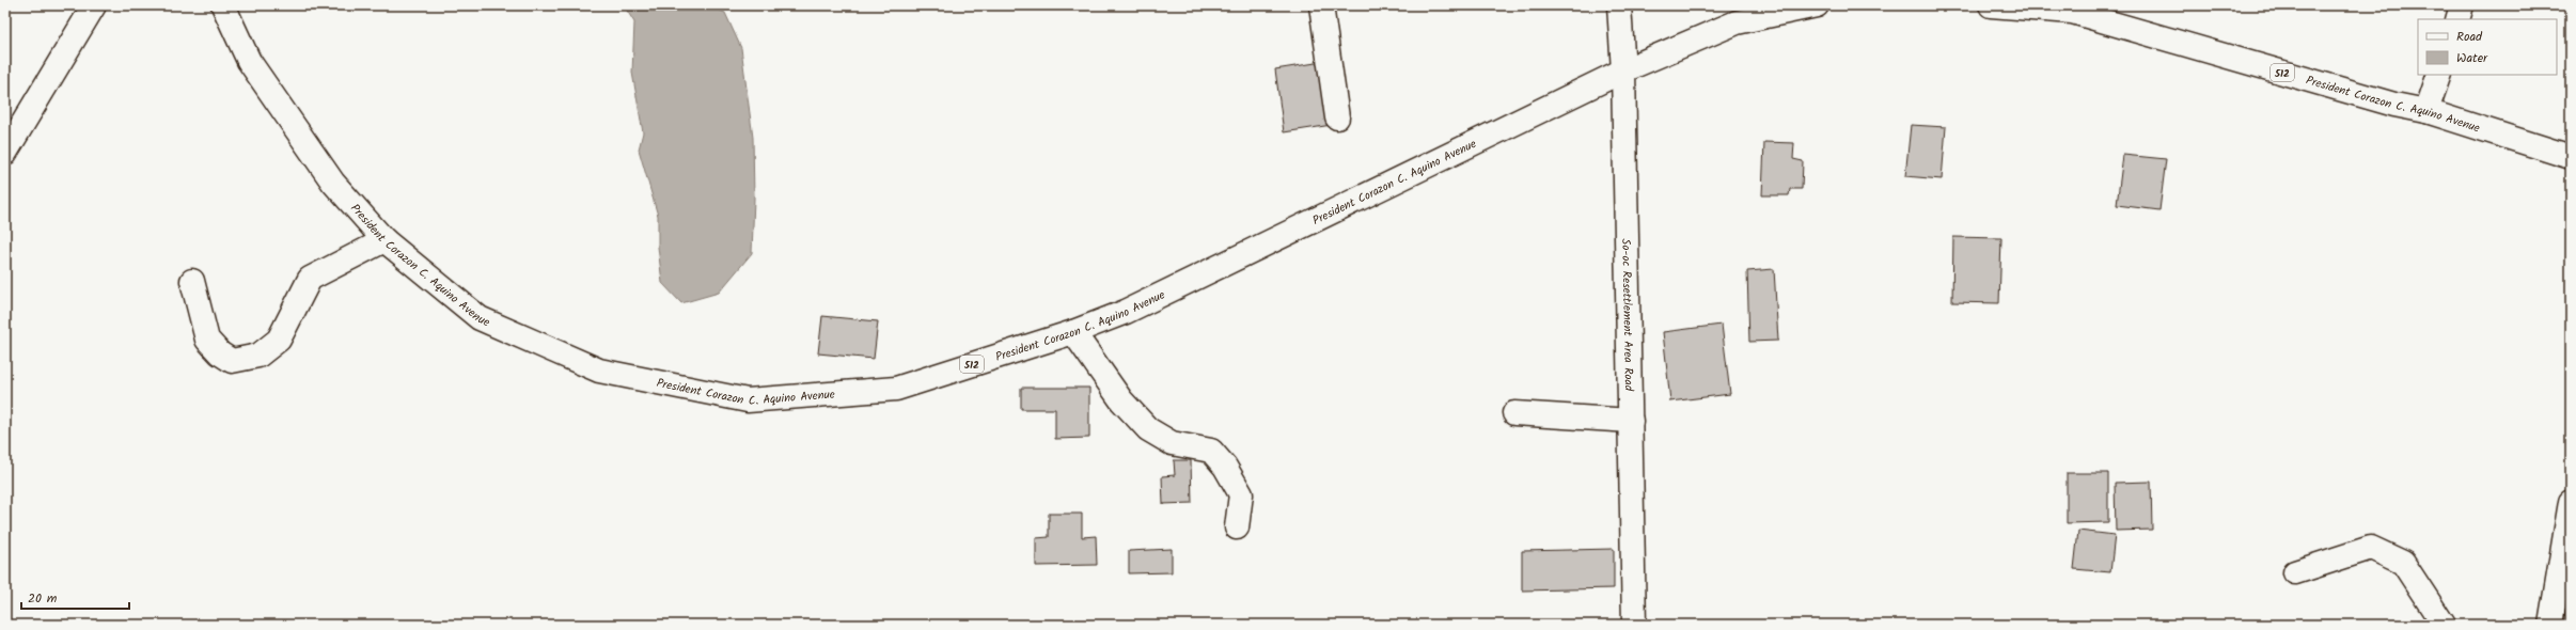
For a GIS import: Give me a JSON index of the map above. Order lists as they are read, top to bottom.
{
  "streets": {
    "main road": ["512", "President Corazon C. Aquino Avenue", "So-oc Resettlement Area Road"]
  },
  "crossings": [
    ["President Corazon C. Aquino Avenue", "So-oc Resettlement Area Road"]
  ],
  "legend": ["Road", "Water"],
  "scale_bar": "20 m"
}
